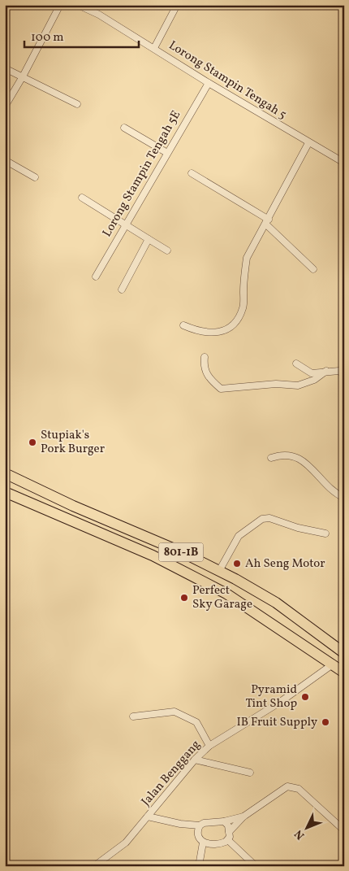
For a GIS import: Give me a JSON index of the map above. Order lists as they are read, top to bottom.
{
  "streets": {
    "highway": ["801-1B"],
    "street": ["Lorong Stampin Tengah 5", "Lorong Stampin Tengah 5E", "Jalan Benggang"]
  },
  "crossings": [
    ["Lorong Stampin Tengah 5", "Lorong Stampin Tengah 5E"]
  ],
  "places": [
    "Stupiak's Pork Burger",
    "Ah Seng Motor",
    "Perfect Sky Garage",
    "Pyramid Tint Shop",
    "IB Fruit Supply"
  ],
  "scale_bar": "100 m",
  "north": "bottom left"
}
